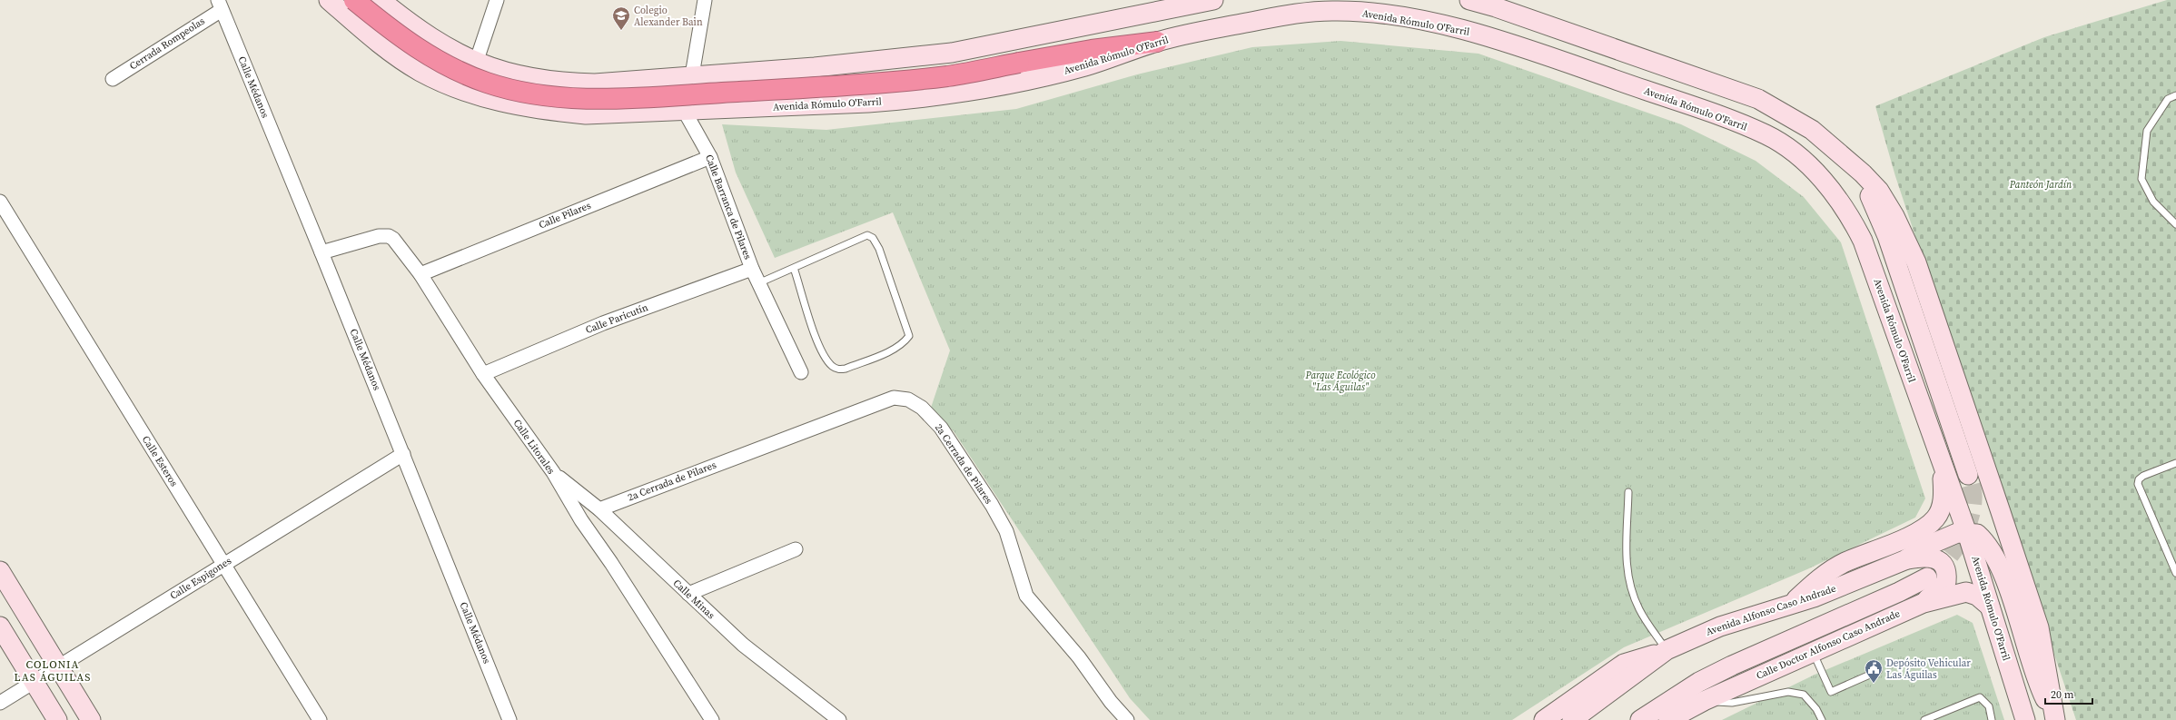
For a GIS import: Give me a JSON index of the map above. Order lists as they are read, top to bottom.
{
  "streets": {
    "main road": ["Avenida Rómulo O'Farril", "Avenida Alfonso Caso Andrade", "Calle Doctor Alfonso Caso Andrade"],
    "street": [
      "Cerrada Rompeolas",
      "Calle Médanos",
      "Calle Barranca de Pilares",
      "Calle Pilares",
      "Calle Paricutín",
      "Calle Litorales",
      "Calle Esteros",
      "2a Cerrada de Pilares",
      "Calle Espigones",
      "Calle Minas"
    ]
  },
  "crossings": [
    ["Avenida Rómulo O'Farril", "Calle Barranca de Pilares"],
    ["Avenida Rómulo O'Farril", "Calle Doctor Alfonso Caso Andrade"],
    ["Cerrada Rompeolas", "Calle Médanos"],
    ["Calle Médanos", "Calle Litorales"],
    ["Calle Médanos", "Calle Espigones"],
    ["Calle Barranca de Pilares", "Calle Pilares"],
    ["Calle Barranca de Pilares", "Calle Paricutín"],
    ["Calle Pilares", "Calle Litorales"],
    ["Calle Paricutín", "Calle Litorales"],
    ["Calle Litorales", "Calle Minas"],
    ["Calle Esteros", "Calle Espigones"],
    ["2a Cerrada de Pilares", "Calle Minas"]
  ],
  "districts": ["COLONIA LAS ÁGUILAS"],
  "parks": ["Panteón Jardín", "Parque Ecológico \"Las Águilas\""],
  "places": {
    "school or university": ["Colegio Alexander Bain"],
    "public building": ["Depósito Vehicular Las Águilas"]
  },
  "scale_bar": "20 m"
}
